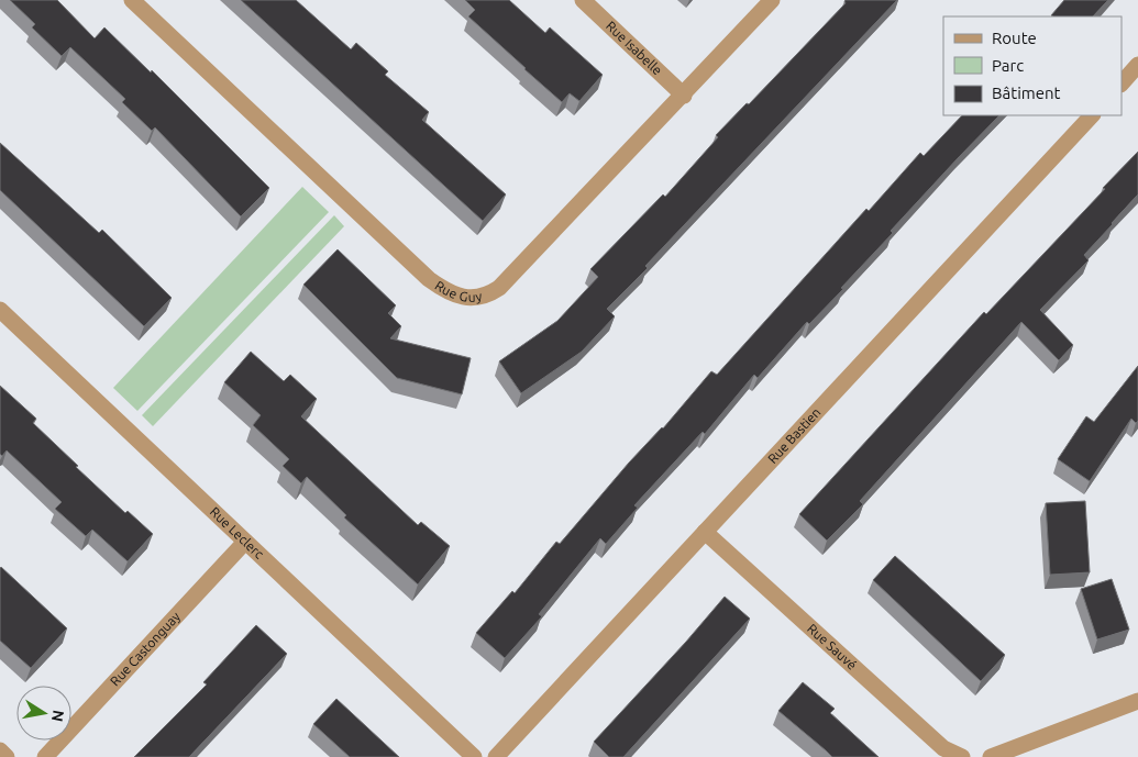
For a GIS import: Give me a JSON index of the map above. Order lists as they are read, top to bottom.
{
  "streets": {
    "street": [
      "Rue Isabelle",
      "Rue Guy",
      "Rue Bastien",
      "Rue Leclerc",
      "Rue Sauvé",
      "Rue Castonguay"
    ]
  },
  "crossings": [
    ["Rue Isabelle", "Rue Guy"],
    ["Rue Bastien", "Rue Sauvé"],
    ["Rue Leclerc", "Rue Castonguay"]
  ],
  "legend": ["Route", "Parc", "Bâtiment"],
  "north": "right"
}
